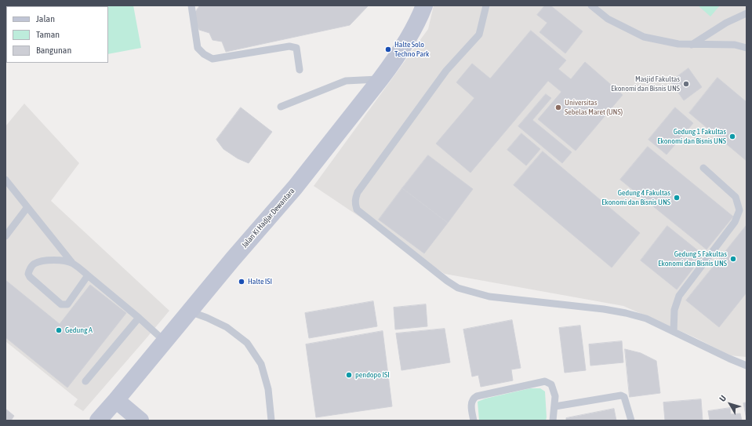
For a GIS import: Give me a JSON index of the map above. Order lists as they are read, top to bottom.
{
  "streets": {
    "main road": ["Jalan Ki Hadjar Dewantara"]
  },
  "places": [
    "Halte Solo Techno Park",
    "Masjid Fakultas Ekonomi dan Bisnis UNS",
    "Universitas Sebelas Maret (UNS)",
    "Gedung 1 Fakultas Ekonomi dan Bisnis UNS",
    "Gedung 4 Fakultas Ekonomi dan Bisnis UNS",
    "Gedung 5 Fakultas Ekonomi dan Bisnis UNS",
    "Halte ISI",
    "Gedung A",
    "pendopo ISI"
  ],
  "legend": ["Jalan", "Taman", "Bangunan"],
  "north": "top left"
}
